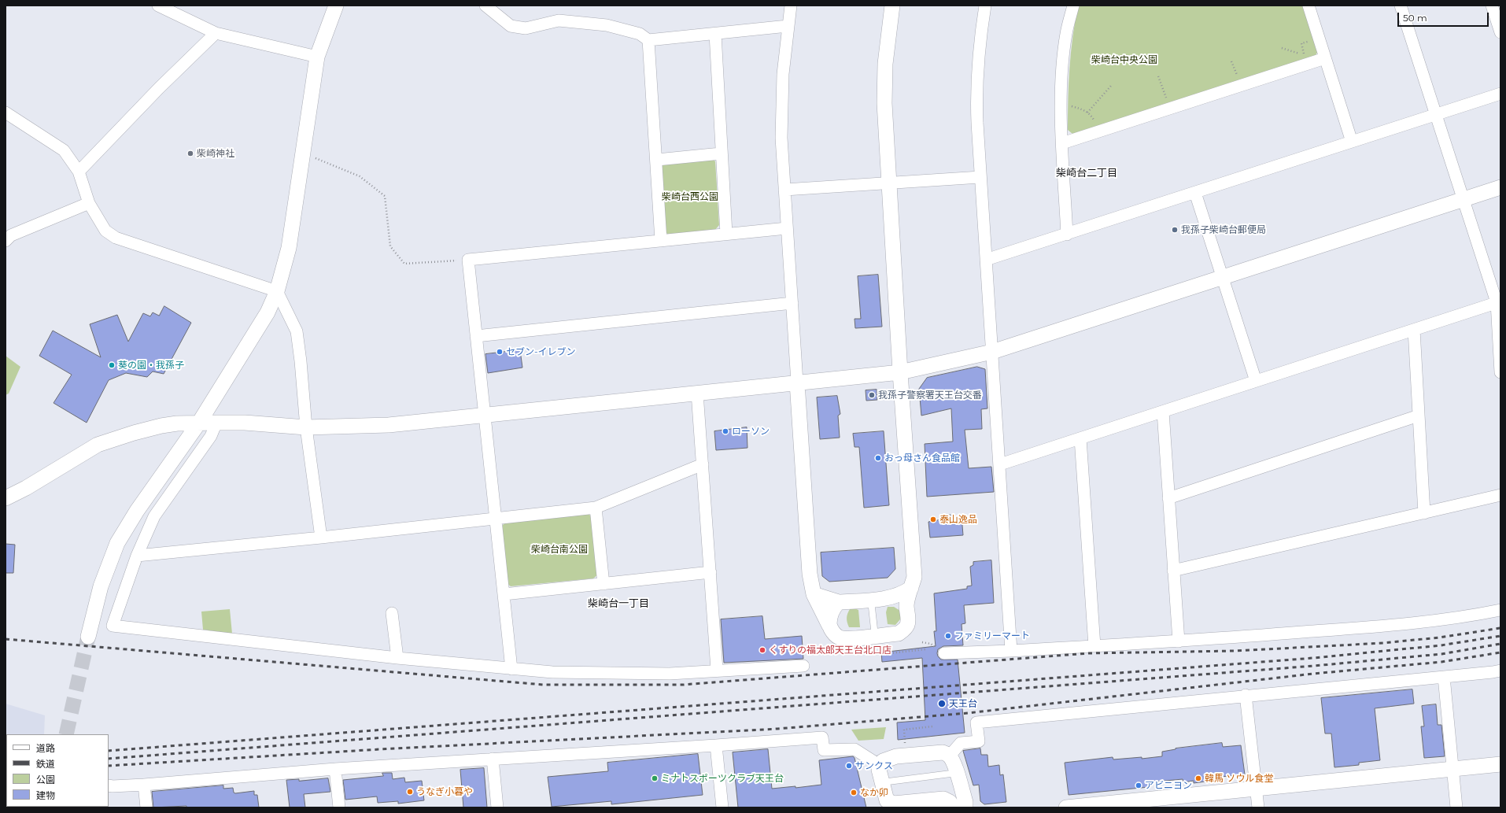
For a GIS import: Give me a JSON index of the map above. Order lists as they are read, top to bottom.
{
  "districts": ["柴崎台二丁目", "柴崎台一丁目"],
  "parks": ["柴崎台中央公園", "柴崎台西公園", "柴崎台南公園"],
  "places": [
    "柴崎神社",
    "我孫子柴崎台郵便局",
    "セブン-イレブン",
    "葵の園・我孫子",
    "我孫子警察署天王台交番",
    "ローソン",
    "おっ母さん食品館",
    "泰山逸品",
    "ファミリーマート",
    "くすりの福太郎天王台北口店",
    "天王台",
    "サンクス",
    "ミナトスポーツクラブ天王台",
    "韓馬 ソウル食堂",
    "アビニヨン",
    "うなぎ小暮や",
    "なか卯"
  ],
  "legend": [
    "道路",
    "鉄道",
    "公園",
    "建物"
  ],
  "scale_bar": "50 m"
}
